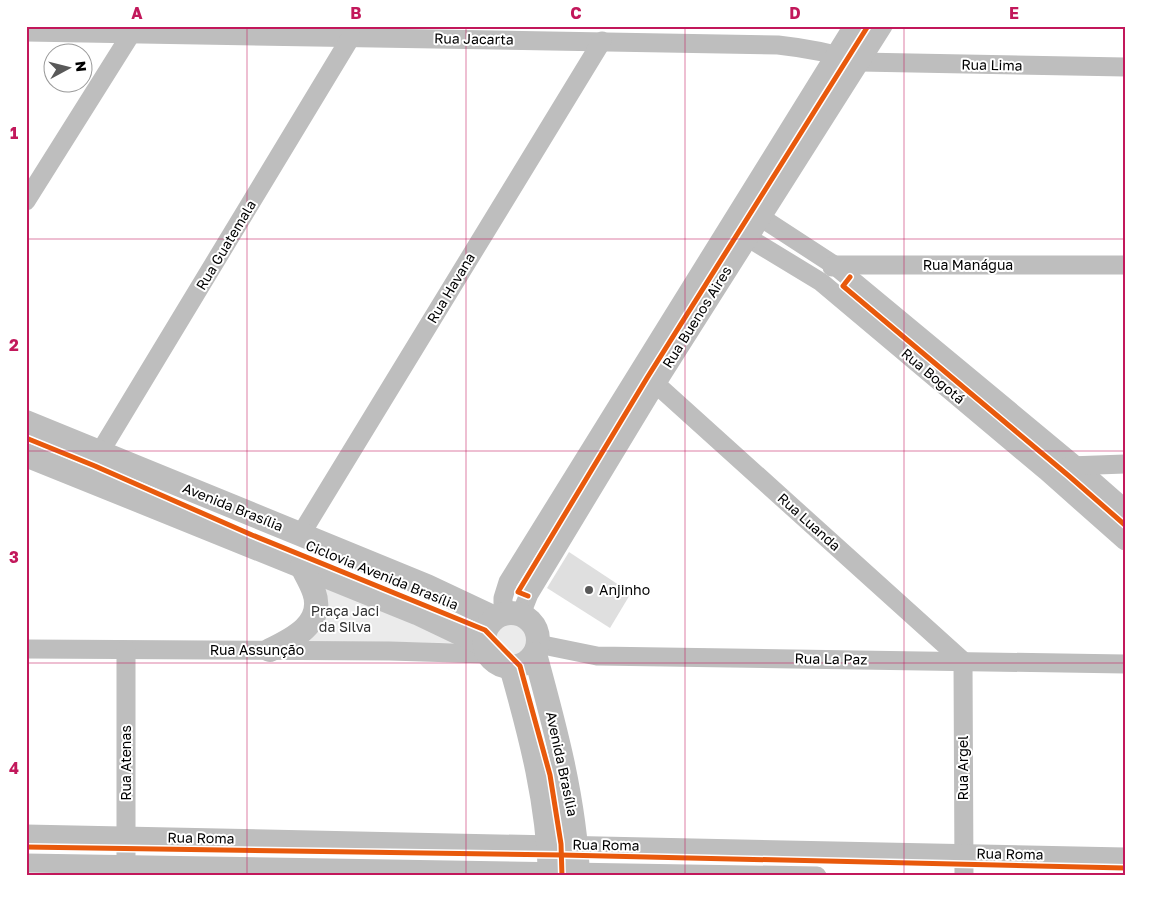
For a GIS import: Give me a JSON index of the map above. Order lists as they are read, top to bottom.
{
  "streets": {
    "street": [
      "Rua Jacarta",
      "Rua Lima",
      "Rua Guatemala",
      "Rua Manágua",
      "Rua Havana",
      "Rua Buenos Aires",
      "Rua Bogotá",
      "Avenida Brasília",
      "Rua Luanda",
      "Rua Assunção",
      "Rua La Paz",
      "Rua Atenas",
      "Rua Argel",
      "Rua Roma"
    ],
    "cycle path": ["Ciclovia Avenida Brasília"]
  },
  "crossings": [
    ["Rua Jacarta", "Rua Lima"],
    ["Rua Jacarta", "Rua Guatemala"],
    ["Rua Jacarta", "Rua Havana"],
    ["Rua Jacarta", "Rua Buenos Aires"],
    ["Rua Lima", "Rua Buenos Aires"],
    ["Rua Guatemala", "Avenida Brasília"],
    ["Rua Manágua", "Rua Bogotá"],
    ["Rua Havana", "Avenida Brasília"],
    ["Rua Buenos Aires", "Rua Bogotá"],
    ["Rua Buenos Aires", "Avenida Brasília"],
    ["Rua Buenos Aires", "Rua Luanda"],
    ["Rua Buenos Aires", "Rua Assunção"],
    ["Rua Buenos Aires", "Rua La Paz"],
    ["Avenida Brasília", "Rua Assunção"],
    ["Avenida Brasília", "Rua La Paz"],
    ["Avenida Brasília", "Rua Roma"],
    ["Rua Luanda", "Rua La Paz"],
    ["Rua Luanda", "Rua Argel"],
    ["Rua Assunção", "Rua La Paz"],
    ["Rua Assunção", "Rua Atenas"],
    ["Rua La Paz", "Rua Argel"],
    ["Rua Atenas", "Rua Roma"],
    ["Rua Argel", "Rua Roma"]
  ],
  "parks": ["Praça Jaci da Silva"],
  "places": ["Anjinho"],
  "north": "right",
  "grid": {
    "columns": [
      "A",
      "B",
      "C",
      "D",
      "E"
    ],
    "rows": [
      "1",
      "2",
      "3",
      "4"
    ]
  }
}
